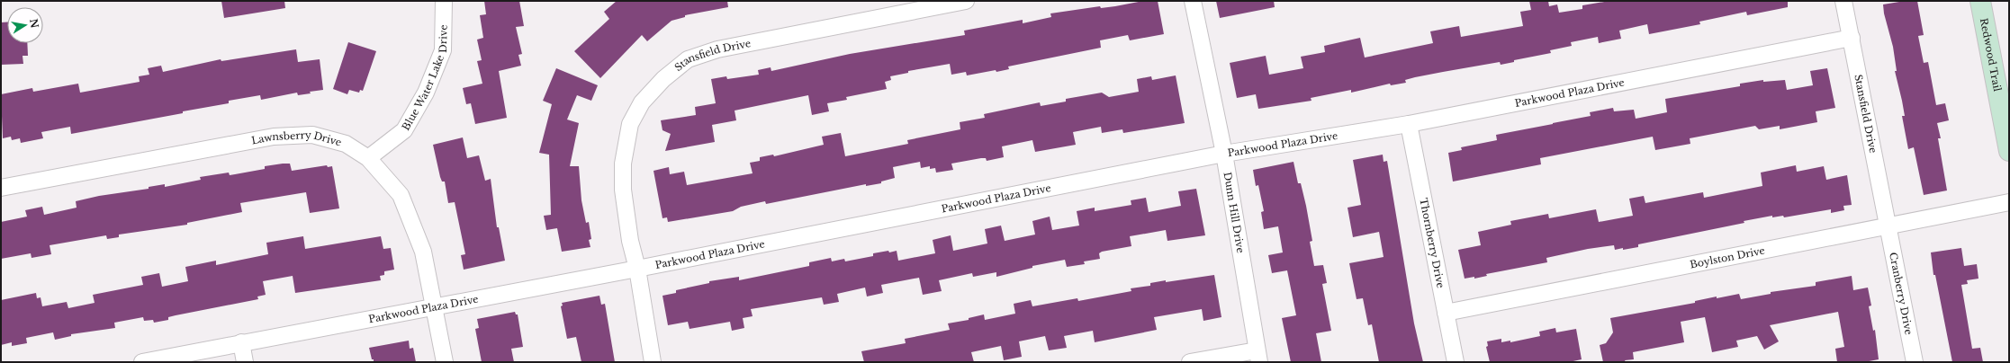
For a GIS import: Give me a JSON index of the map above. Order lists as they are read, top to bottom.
{
  "streets": {
    "street": [
      "Redwood Trail",
      "Stansfield Drive",
      "Blue Water Lake Drive",
      "Parkwood Plaza Drive",
      "Lawnsberry Drive",
      "Dunn Hill Drive",
      "Thornberry Drive",
      "Boylston Drive",
      "Cranberry Drive"
    ]
  },
  "crossings": [
    ["Stansfield Drive", "Parkwood Plaza Drive"],
    ["Stansfield Drive", "Boylston Drive"],
    ["Stansfield Drive", "Cranberry Drive"],
    ["Blue Water Lake Drive", "Lawnsberry Drive"],
    ["Parkwood Plaza Drive", "Lawnsberry Drive"],
    ["Parkwood Plaza Drive", "Dunn Hill Drive"],
    ["Parkwood Plaza Drive", "Thornberry Drive"],
    ["Thornberry Drive", "Boylston Drive"],
    ["Boylston Drive", "Cranberry Drive"]
  ],
  "north": "right"
}
